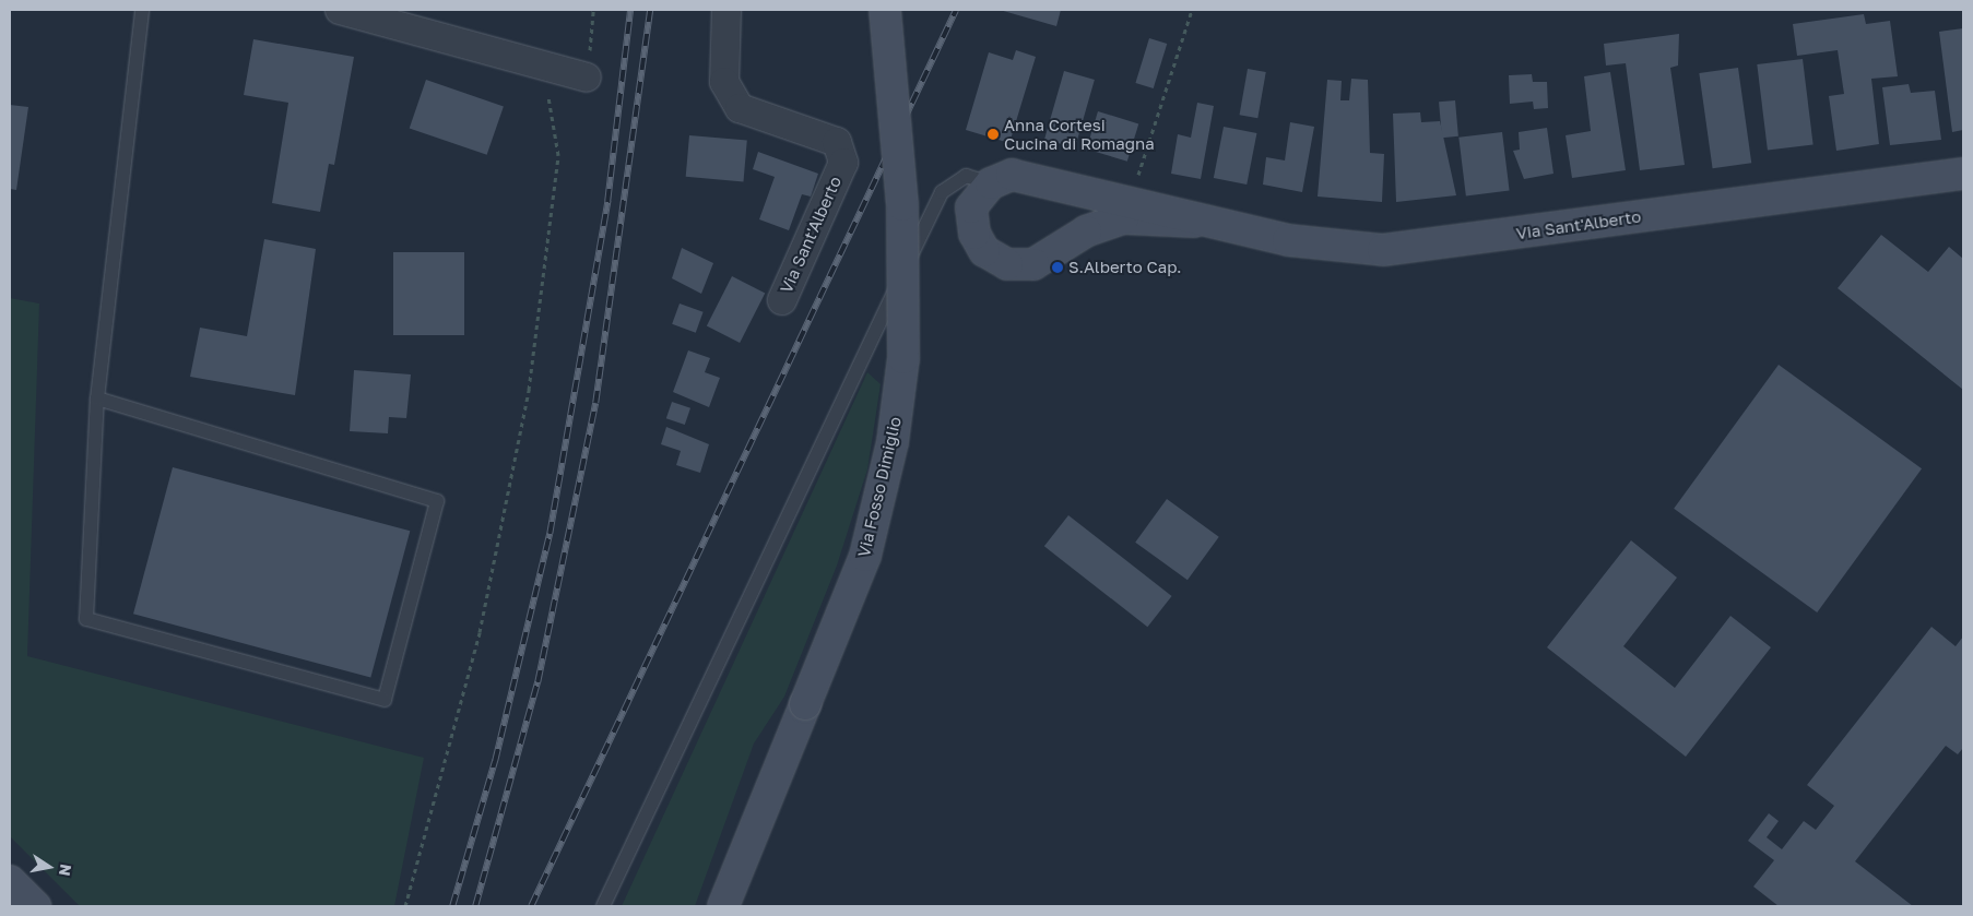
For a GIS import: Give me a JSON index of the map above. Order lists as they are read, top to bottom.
{
  "streets": {
    "street": ["Via Sant'Alberto", "Via Fosso Dimiglio"]
  },
  "places": ["Anna Cortesi Cucina di Romagna", "S.Alberto Cap."],
  "north": "right"
}
